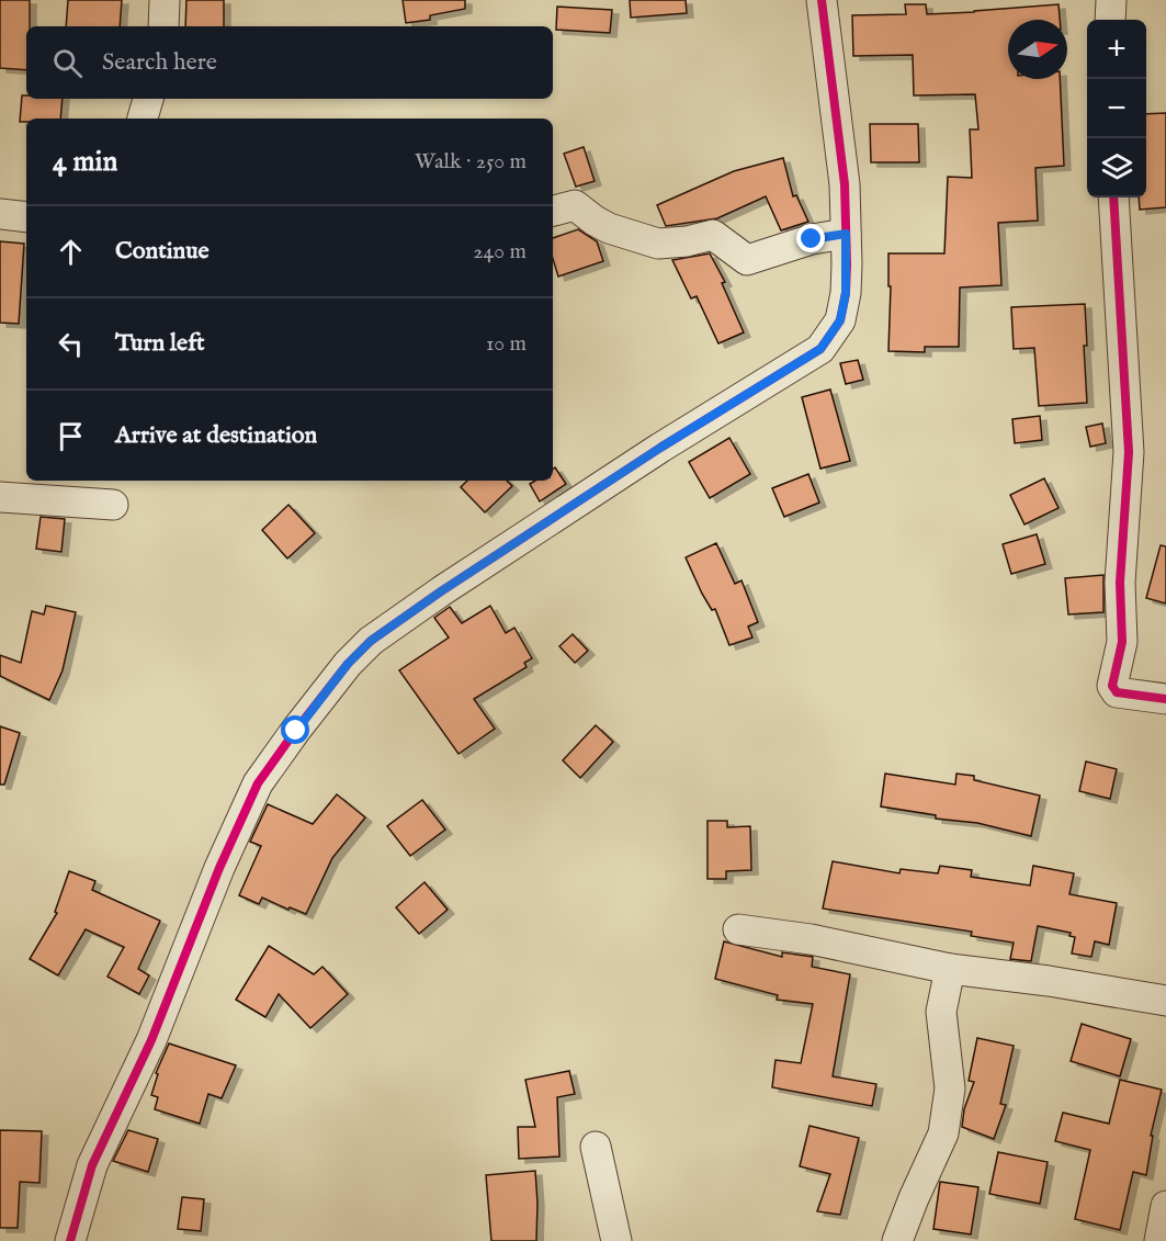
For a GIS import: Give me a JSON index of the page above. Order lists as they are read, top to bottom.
{
  "north": "right",
  "page": {
    "map_buttons": ["+", "−"],
    "search": "Search here",
    "heading": ["4 min", "Walk · 250 m"],
    "list": [
      ["Continue", "240 m"],
      ["Turn left", "10 m"],
      "Arrive at destination"
    ]
  }
}
